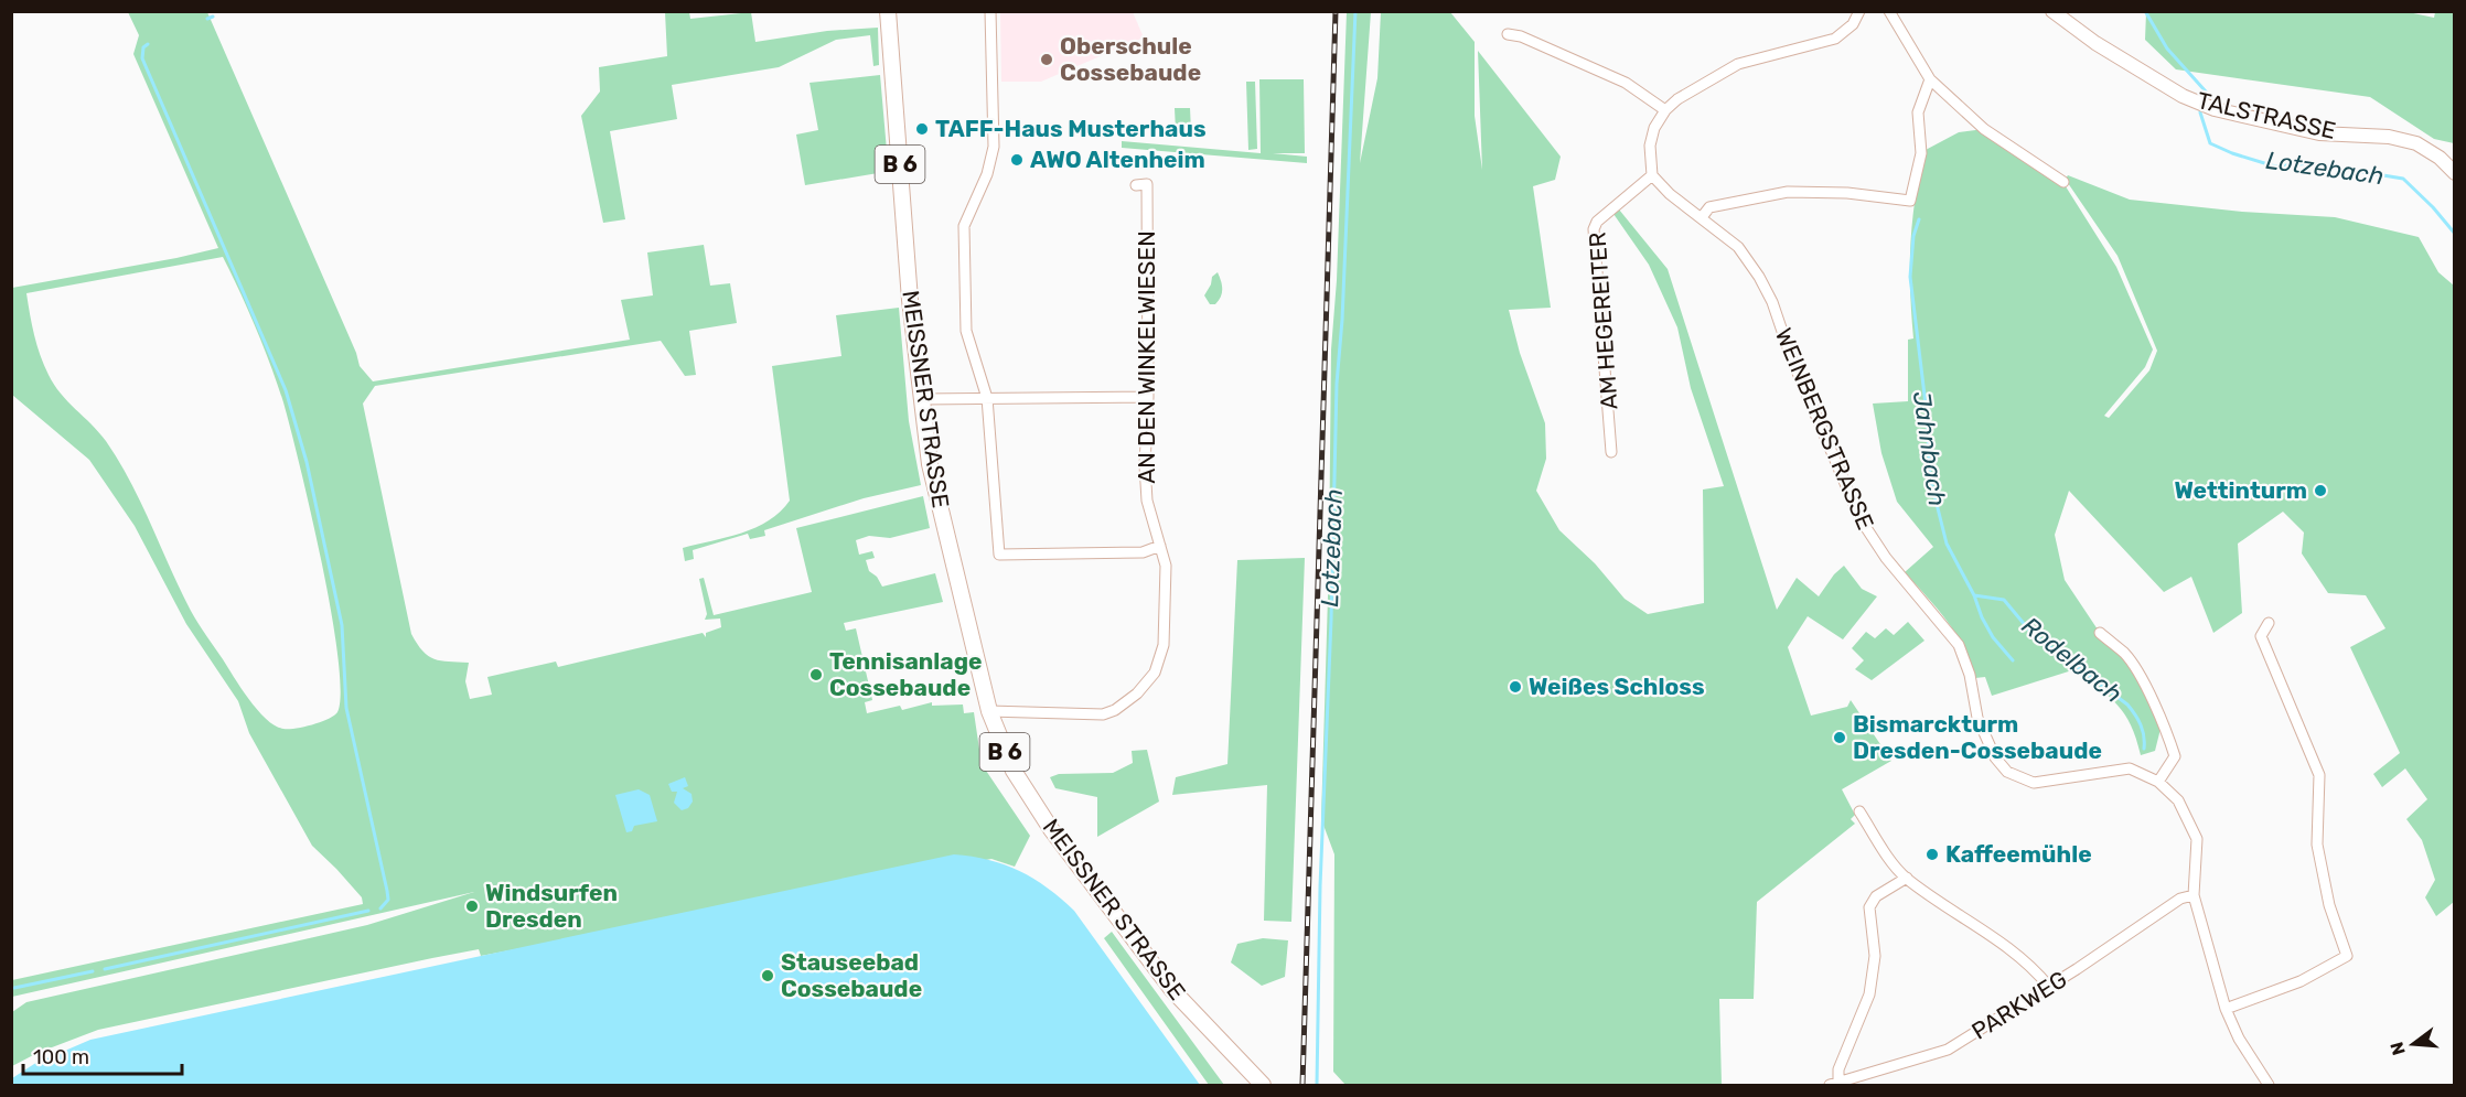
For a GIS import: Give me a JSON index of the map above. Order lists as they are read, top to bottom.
{
  "streets": {
    "main road": ["B 6", "MEISSNER STRASSE"],
    "street": [
      "TALSTRASSE",
      "AM HEGEREITER",
      "AN DEN WINKELWIESEN",
      "WEINBERGSTRASSE",
      "PARKWEG"
    ]
  },
  "crossings": [
    ["AM HEGEREITER", "WEINBERGSTRASSE"],
    ["AN DEN WINKELWIESEN", "MEISSNER STRASSE"],
    ["WEINBERGSTRASSE", "PARKWEG"]
  ],
  "water": ["Lotzebach", "Jahnbach", "Rodelbach"],
  "places": [
    "Oberschule Cossebaude",
    "TAFF-Haus Musterhaus",
    "AWO Altenheim",
    "Wettinturm",
    "Tennisanlage Cossebaude",
    "Weißes Schloss",
    "Bismarckturm Dresden-Cossebaude",
    "Kaffeemühle",
    "Windsurfen Dresden",
    "Stauseebad Cossebaude"
  ],
  "scale_bar": "100 m",
  "north": "left"
}
